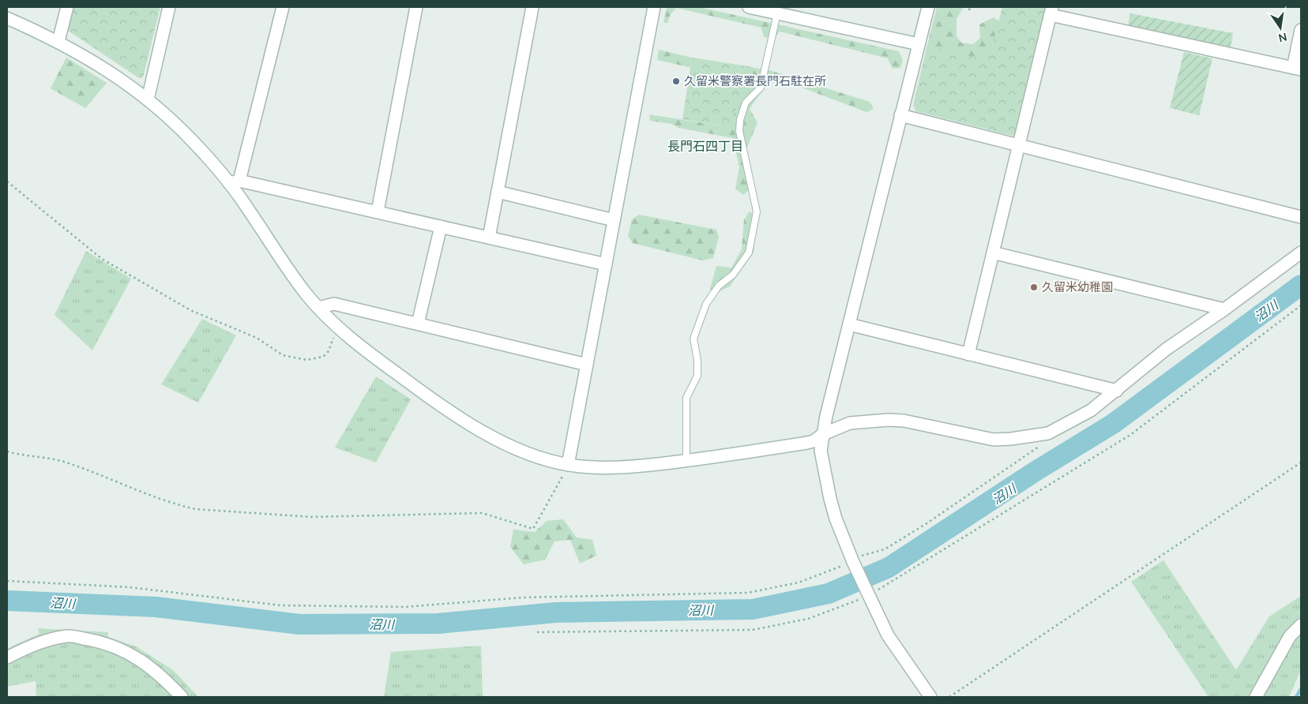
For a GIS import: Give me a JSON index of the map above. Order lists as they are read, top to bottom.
{
  "districts": ["長門石四丁目"],
  "water": ["沼川"],
  "places": ["久留米警察署長門石駐在所", "久留米幼稚園"],
  "north": "bottom"
}
